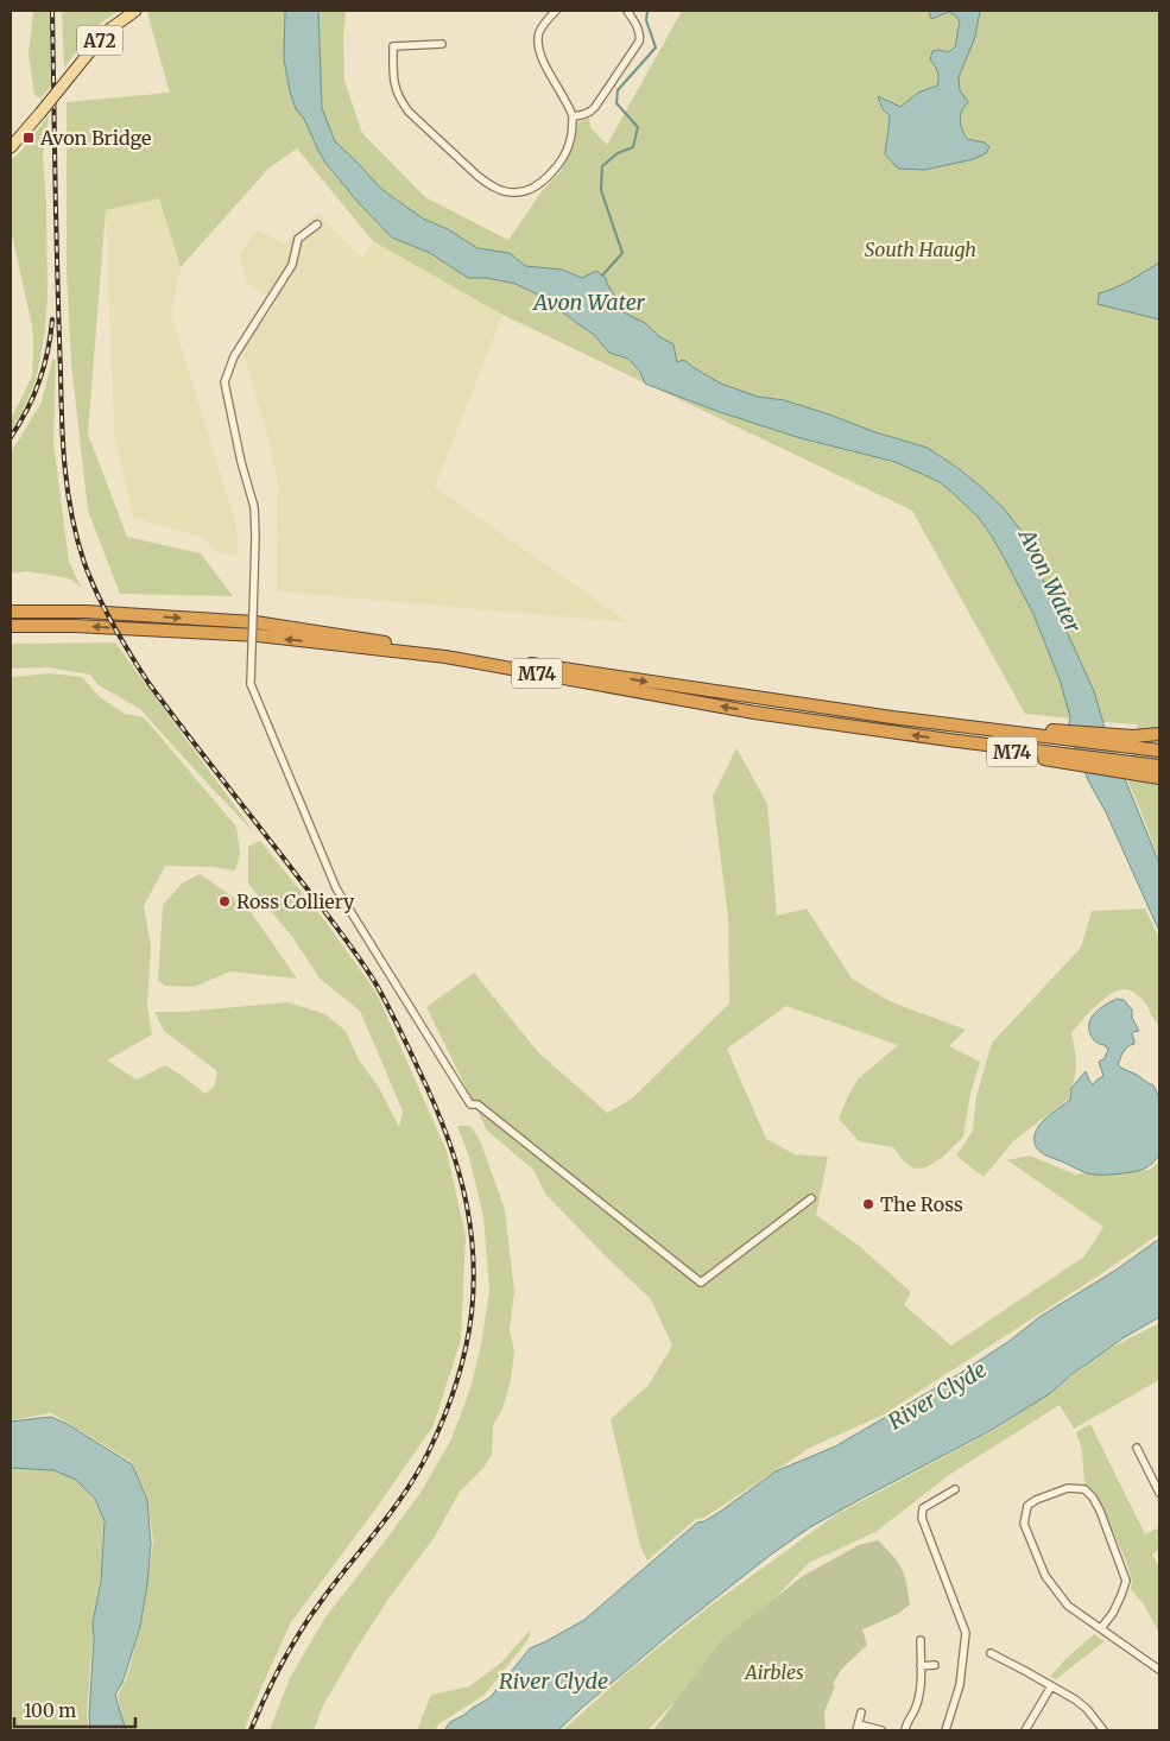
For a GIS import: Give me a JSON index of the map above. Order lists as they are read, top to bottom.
{
  "streets": {
    "highway": ["M74"],
    "main road": ["A72"]
  },
  "water": ["Avon Water", "River Clyde"],
  "parks": ["South Haugh", "Airbles"],
  "places": {
    "transit": ["Avon Bridge"],
    "other": ["Ross Colliery", "The Ross"]
  },
  "scale_bar": "100 m"
}
